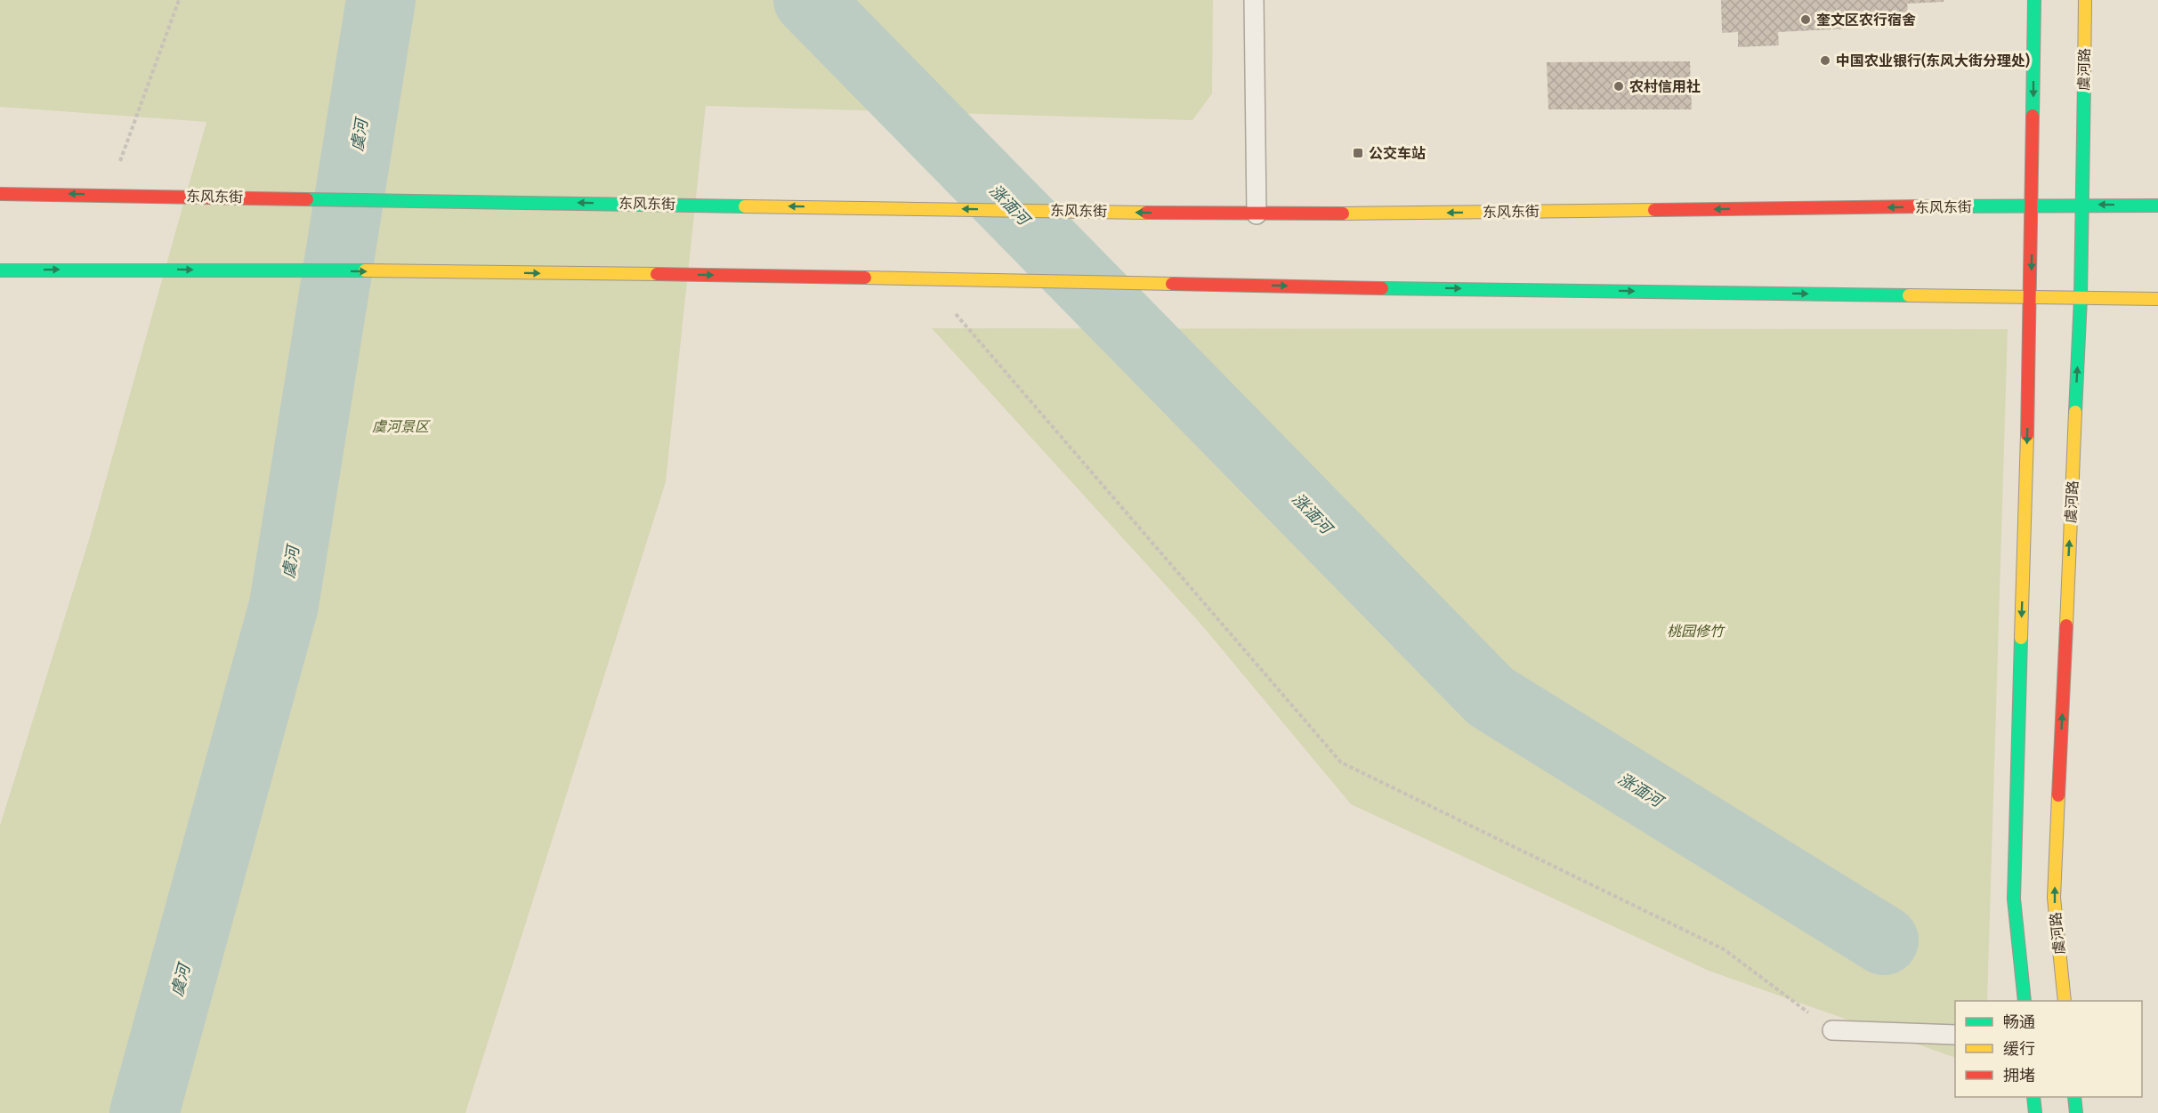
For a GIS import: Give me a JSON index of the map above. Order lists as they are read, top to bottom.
{
  "streets": {
    "main road": ["虞河路", "东风东街"]
  },
  "crossings": [
    ["虞河路", "东风东街"]
  ],
  "water": ["虞河", "涨湎河"],
  "parks": ["虞河景区", "桃园修竹"],
  "places": {
    "other": ["奎文区农行宿舍", "中国农业银行(东风大街分理处)", "农村信用社"],
    "transit": ["公交车站"]
  },
  "legend": ["畅通", "缓行", "拥堵"]
}
